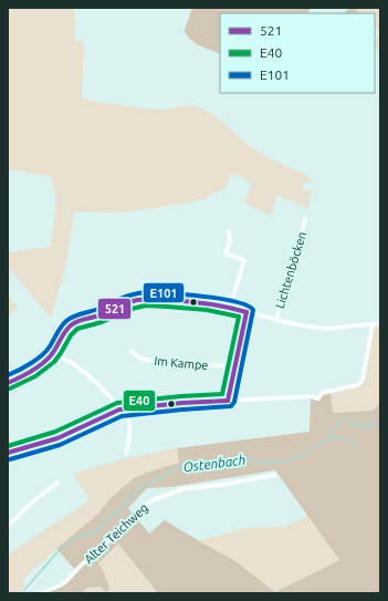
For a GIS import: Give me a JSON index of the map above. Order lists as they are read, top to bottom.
{
  "streets": {
    "street": ["Lichtenböcken", "Im Kampe", "Alter Teichweg"]
  },
  "water": ["Ostenbach"],
  "lines": ["transit line E101", "transit line 521", "transit line E40"],
  "legend": ["521", "E40", "E101"]
}
